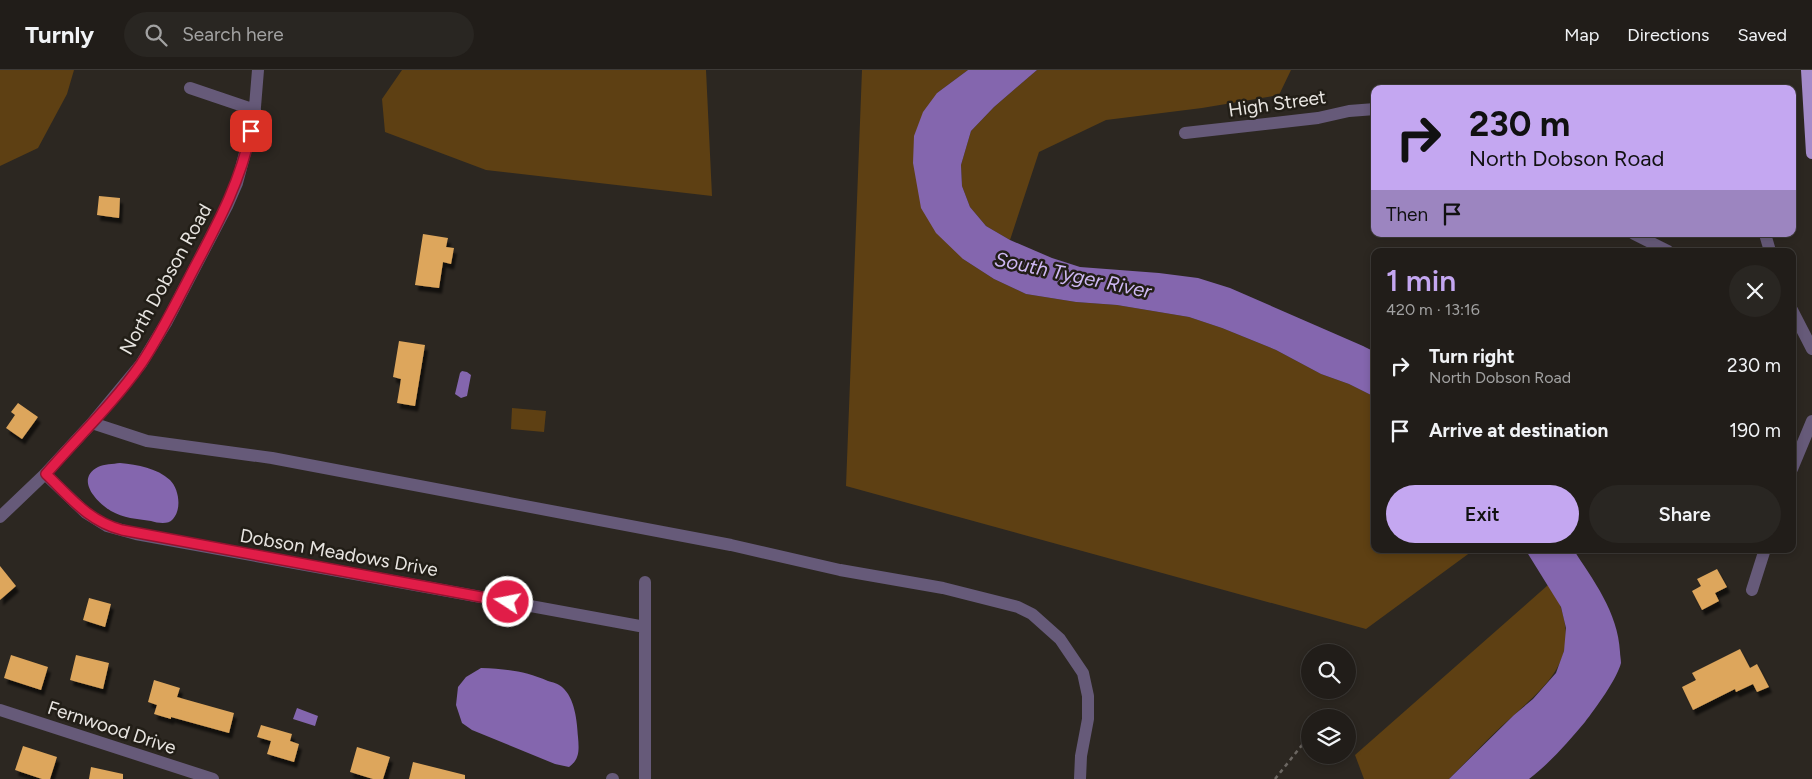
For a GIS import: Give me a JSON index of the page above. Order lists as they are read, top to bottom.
{
  "streets": {
    "street": [
      "High Street",
      "North Dobson Road",
      "Dobson Meadows Drive",
      "Fernwood Drive"
    ]
  },
  "crossings": [
    ["North Dobson Road", "Dobson Meadows Drive"]
  ],
  "water": ["South Tyger River"],
  "page": {
    "header": "Turnly",
    "search": "Search here",
    "nav": ["Map", "Directions", "Saved"],
    "turn": ["230 m", "North Dobson Road"],
    "then": "Then",
    "heading": ["1 min", "420 m · 13:16"],
    "list": [
      {
        "name": "Turn right",
        "note": "North Dobson Road",
        "value": "230 m"
      },
      {
        "name": "Arrive at destination",
        "value": "190 m"
      }
    ],
    "buttons": ["Exit", "Share"]
  }
}
